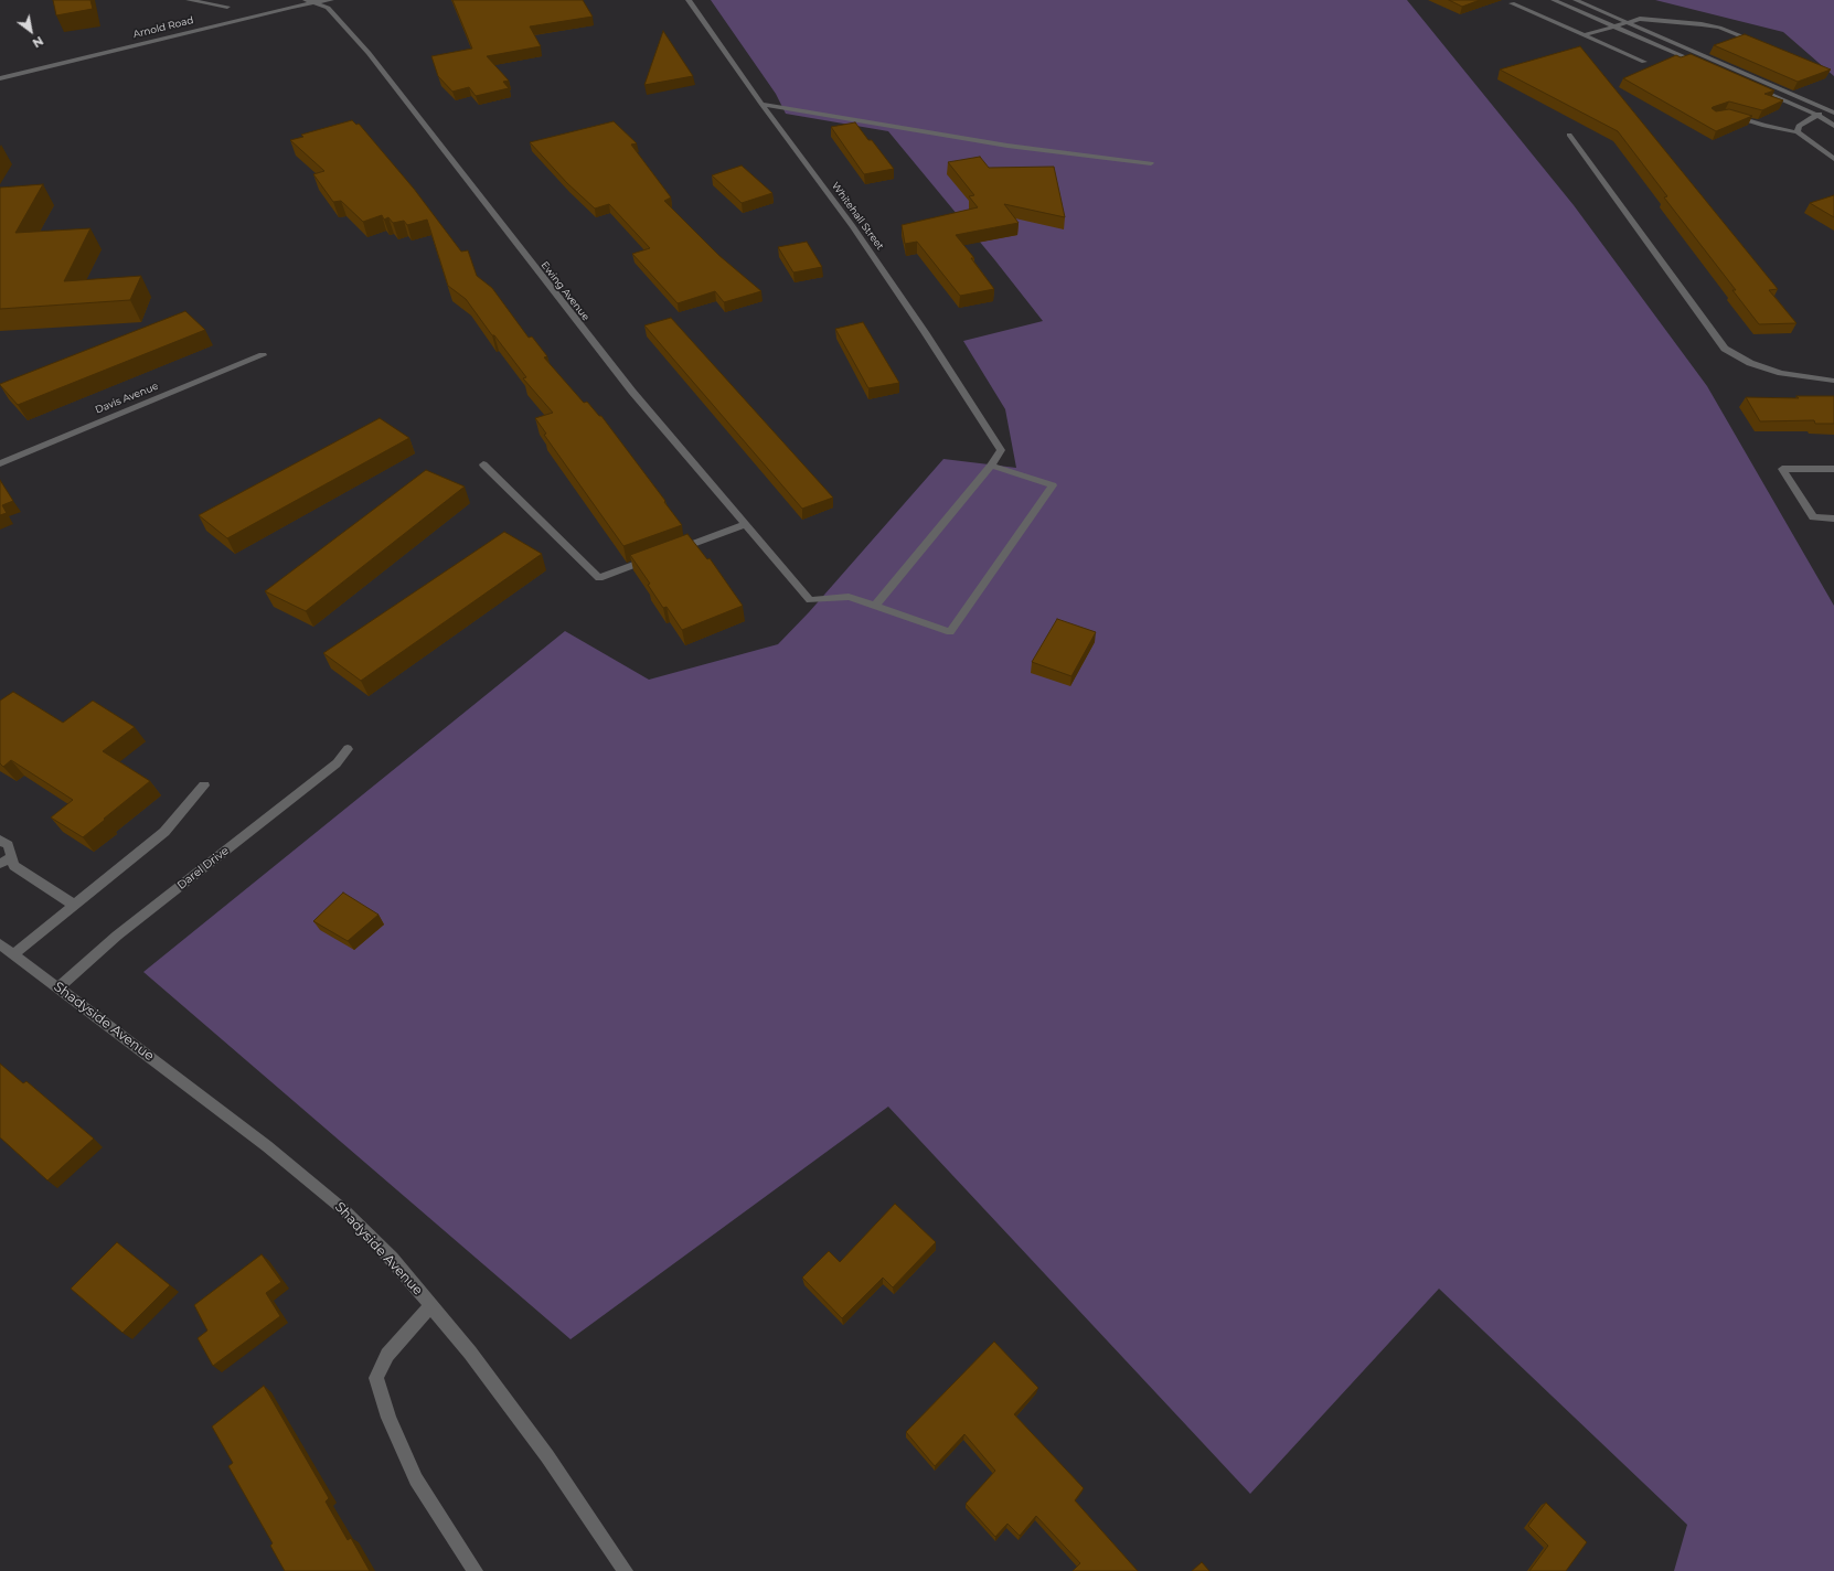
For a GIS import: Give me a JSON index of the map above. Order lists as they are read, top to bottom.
{
  "streets": {
    "street": [
      "Arnold Road",
      "Whitehall Street",
      "Ewing Avenue",
      "Davis Avenue",
      "Darel Drive",
      "Shadyside Avenue"
    ]
  },
  "crossings": [
    ["Arnold Road", "Ewing Avenue"],
    ["Darel Drive", "Shadyside Avenue"]
  ],
  "north": "bottom right"
}
